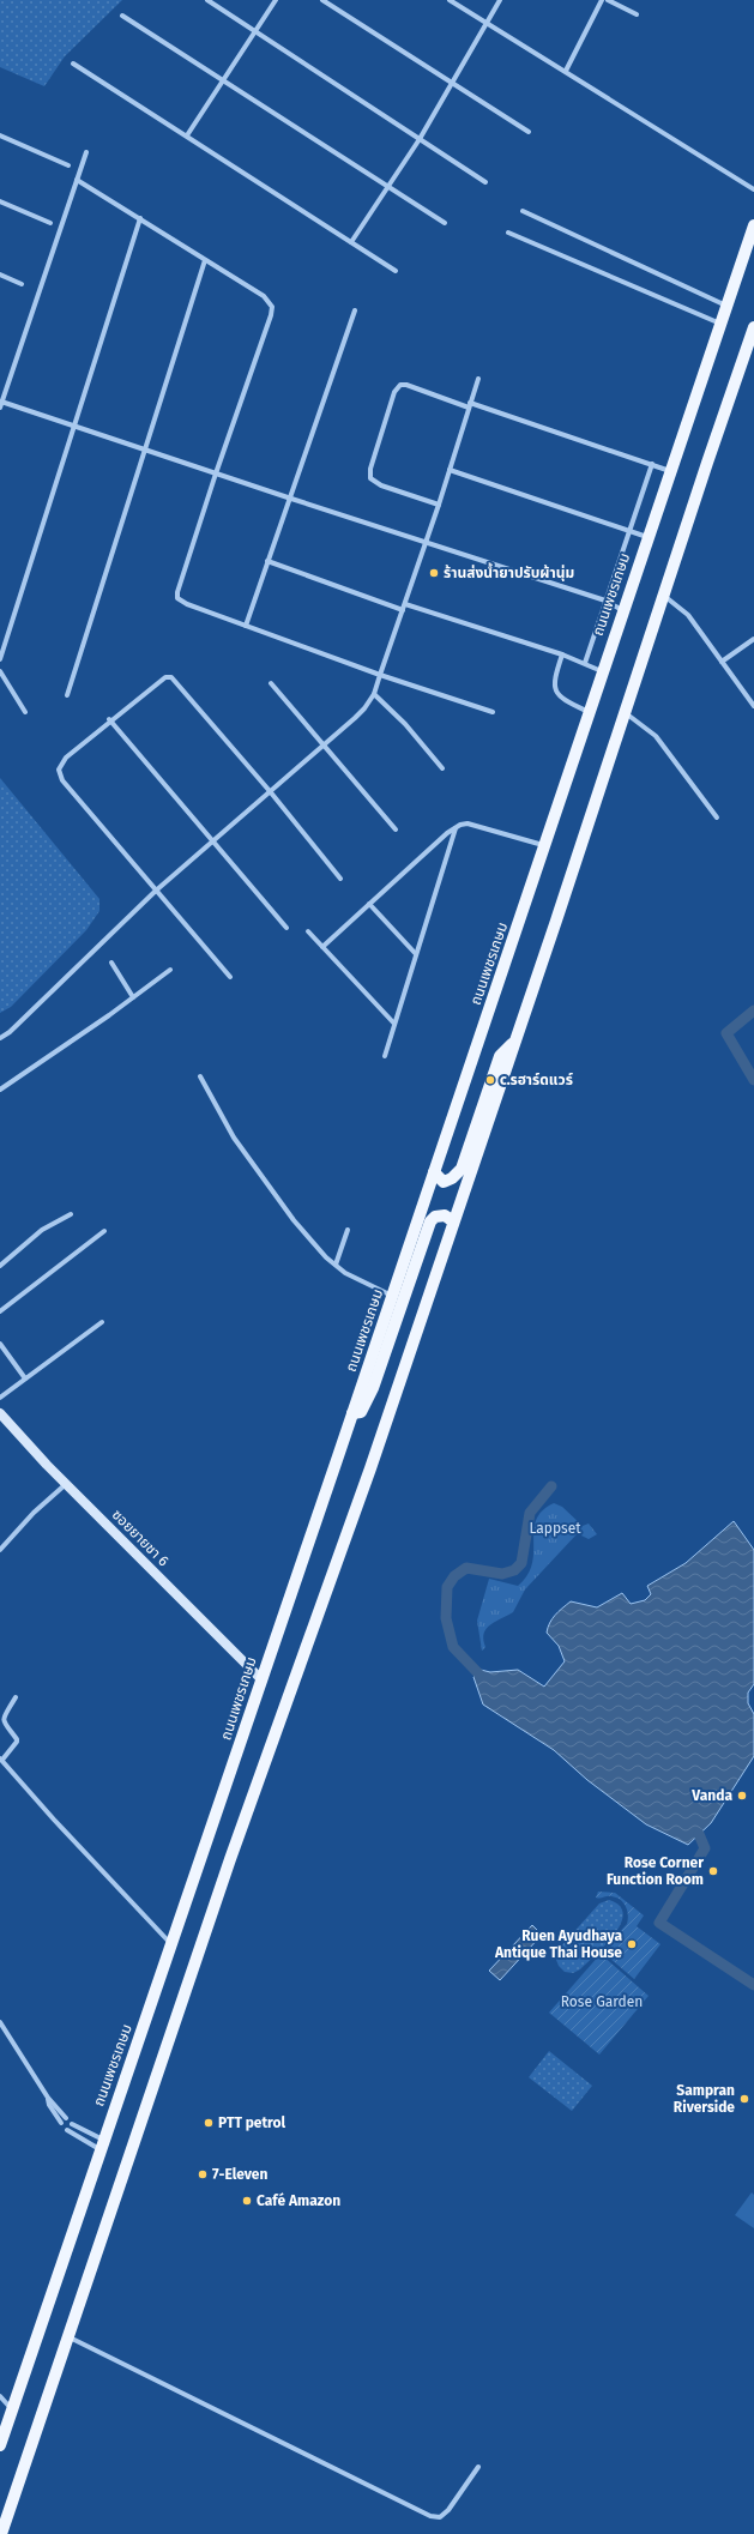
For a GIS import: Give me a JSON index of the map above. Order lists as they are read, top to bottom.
{
  "streets": {
    "main road": ["ถนนเพชรเกษม"],
    "street": ["ซอยยายชา 6"]
  },
  "crossings": [
    ["ถนนเพชรเกษม", "ซอยยายชา 6"]
  ],
  "parks": ["Lappset", "Rose Garden"],
  "places": [
    "ร้านส่งน้ำยาปรับผ้านุ่ม",
    "c.sฮาร์ดแวร์",
    "Vanda",
    "Rose Corner Function Room",
    "Ruen Ayudhaya Antique Thai House",
    "Sampran Riverside",
    "PTT petrol",
    "7-Eleven",
    "Café Amazon"
  ]
}
